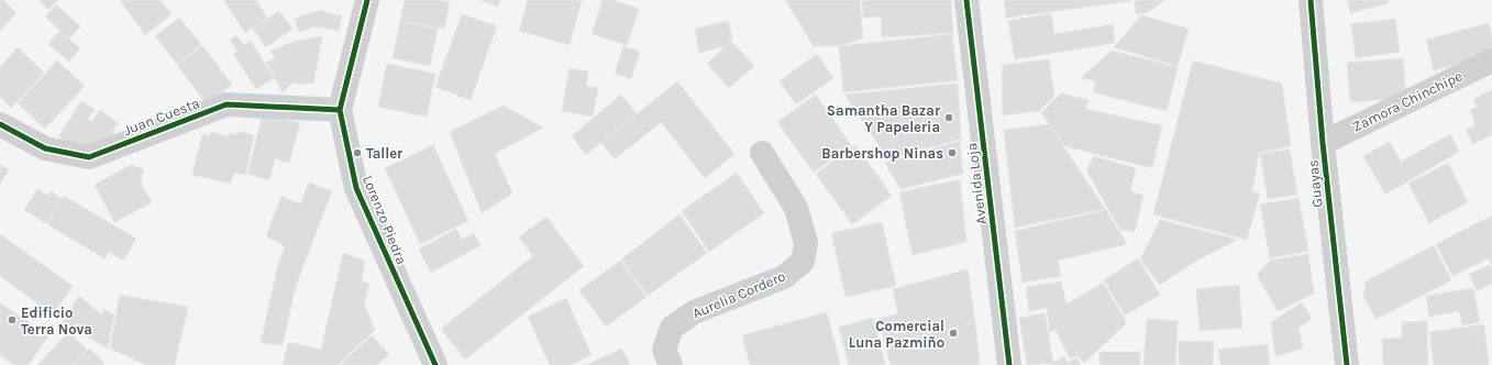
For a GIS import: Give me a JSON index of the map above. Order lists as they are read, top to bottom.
{
  "streets": {
    "street": [
      "Zamora Chinchipe",
      "Juan Cuesta",
      "Avenida Loja",
      "Guayas",
      "Lorenzo Piedra",
      "Aurelia Cordero"
    ]
  },
  "crossings": [
    ["Zamora Chinchipe", "Guayas"],
    ["Juan Cuesta", "Lorenzo Piedra"]
  ],
  "places": [
    "Samantha Bazar Y Papeleria",
    "Taller",
    "Barbershop Ninas",
    "Edificio Terra Nova",
    "Comercial Luna Pazmiño"
  ]
}
